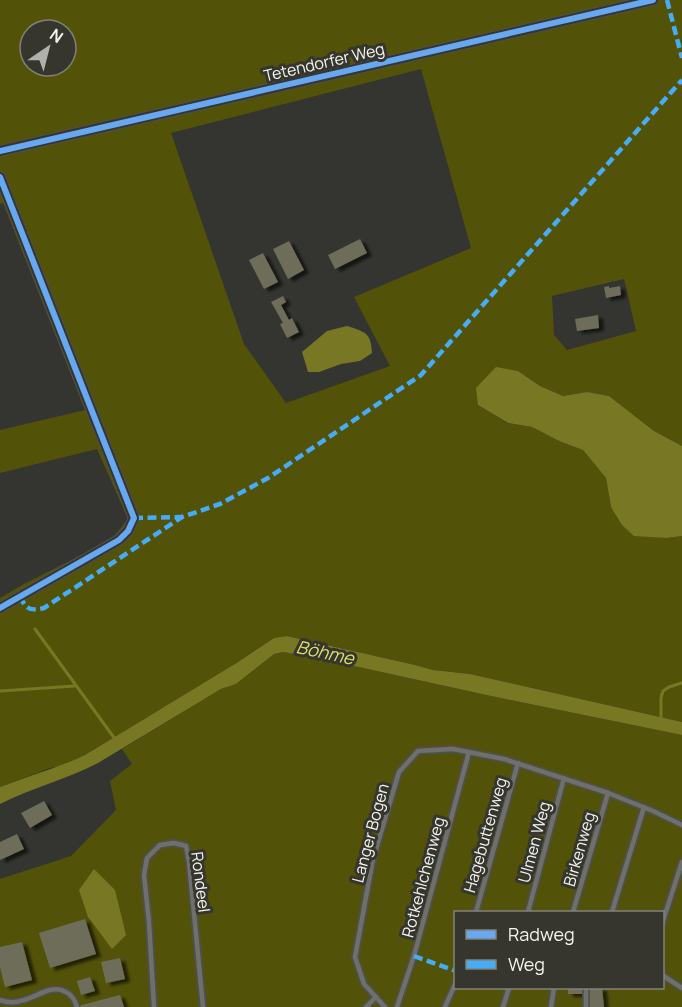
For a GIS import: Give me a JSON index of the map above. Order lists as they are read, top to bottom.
{
  "streets": {
    "street": ["Tetendorfer Weg"],
    "lane": [
      "Langer Bogen",
      "Hagebuttenweg",
      "Ulmen Weg",
      "Birkenweg",
      "Rotkehlchenweg",
      "Rondeel"
    ]
  },
  "crossings": [
    ["Langer Bogen", "Hagebuttenweg"],
    ["Langer Bogen", "Ulmen Weg"],
    ["Langer Bogen", "Birkenweg"],
    ["Langer Bogen", "Rotkehlchenweg"]
  ],
  "water": ["Böhme"],
  "legend": ["Radweg", "Weg"],
  "north": "top right"
}
